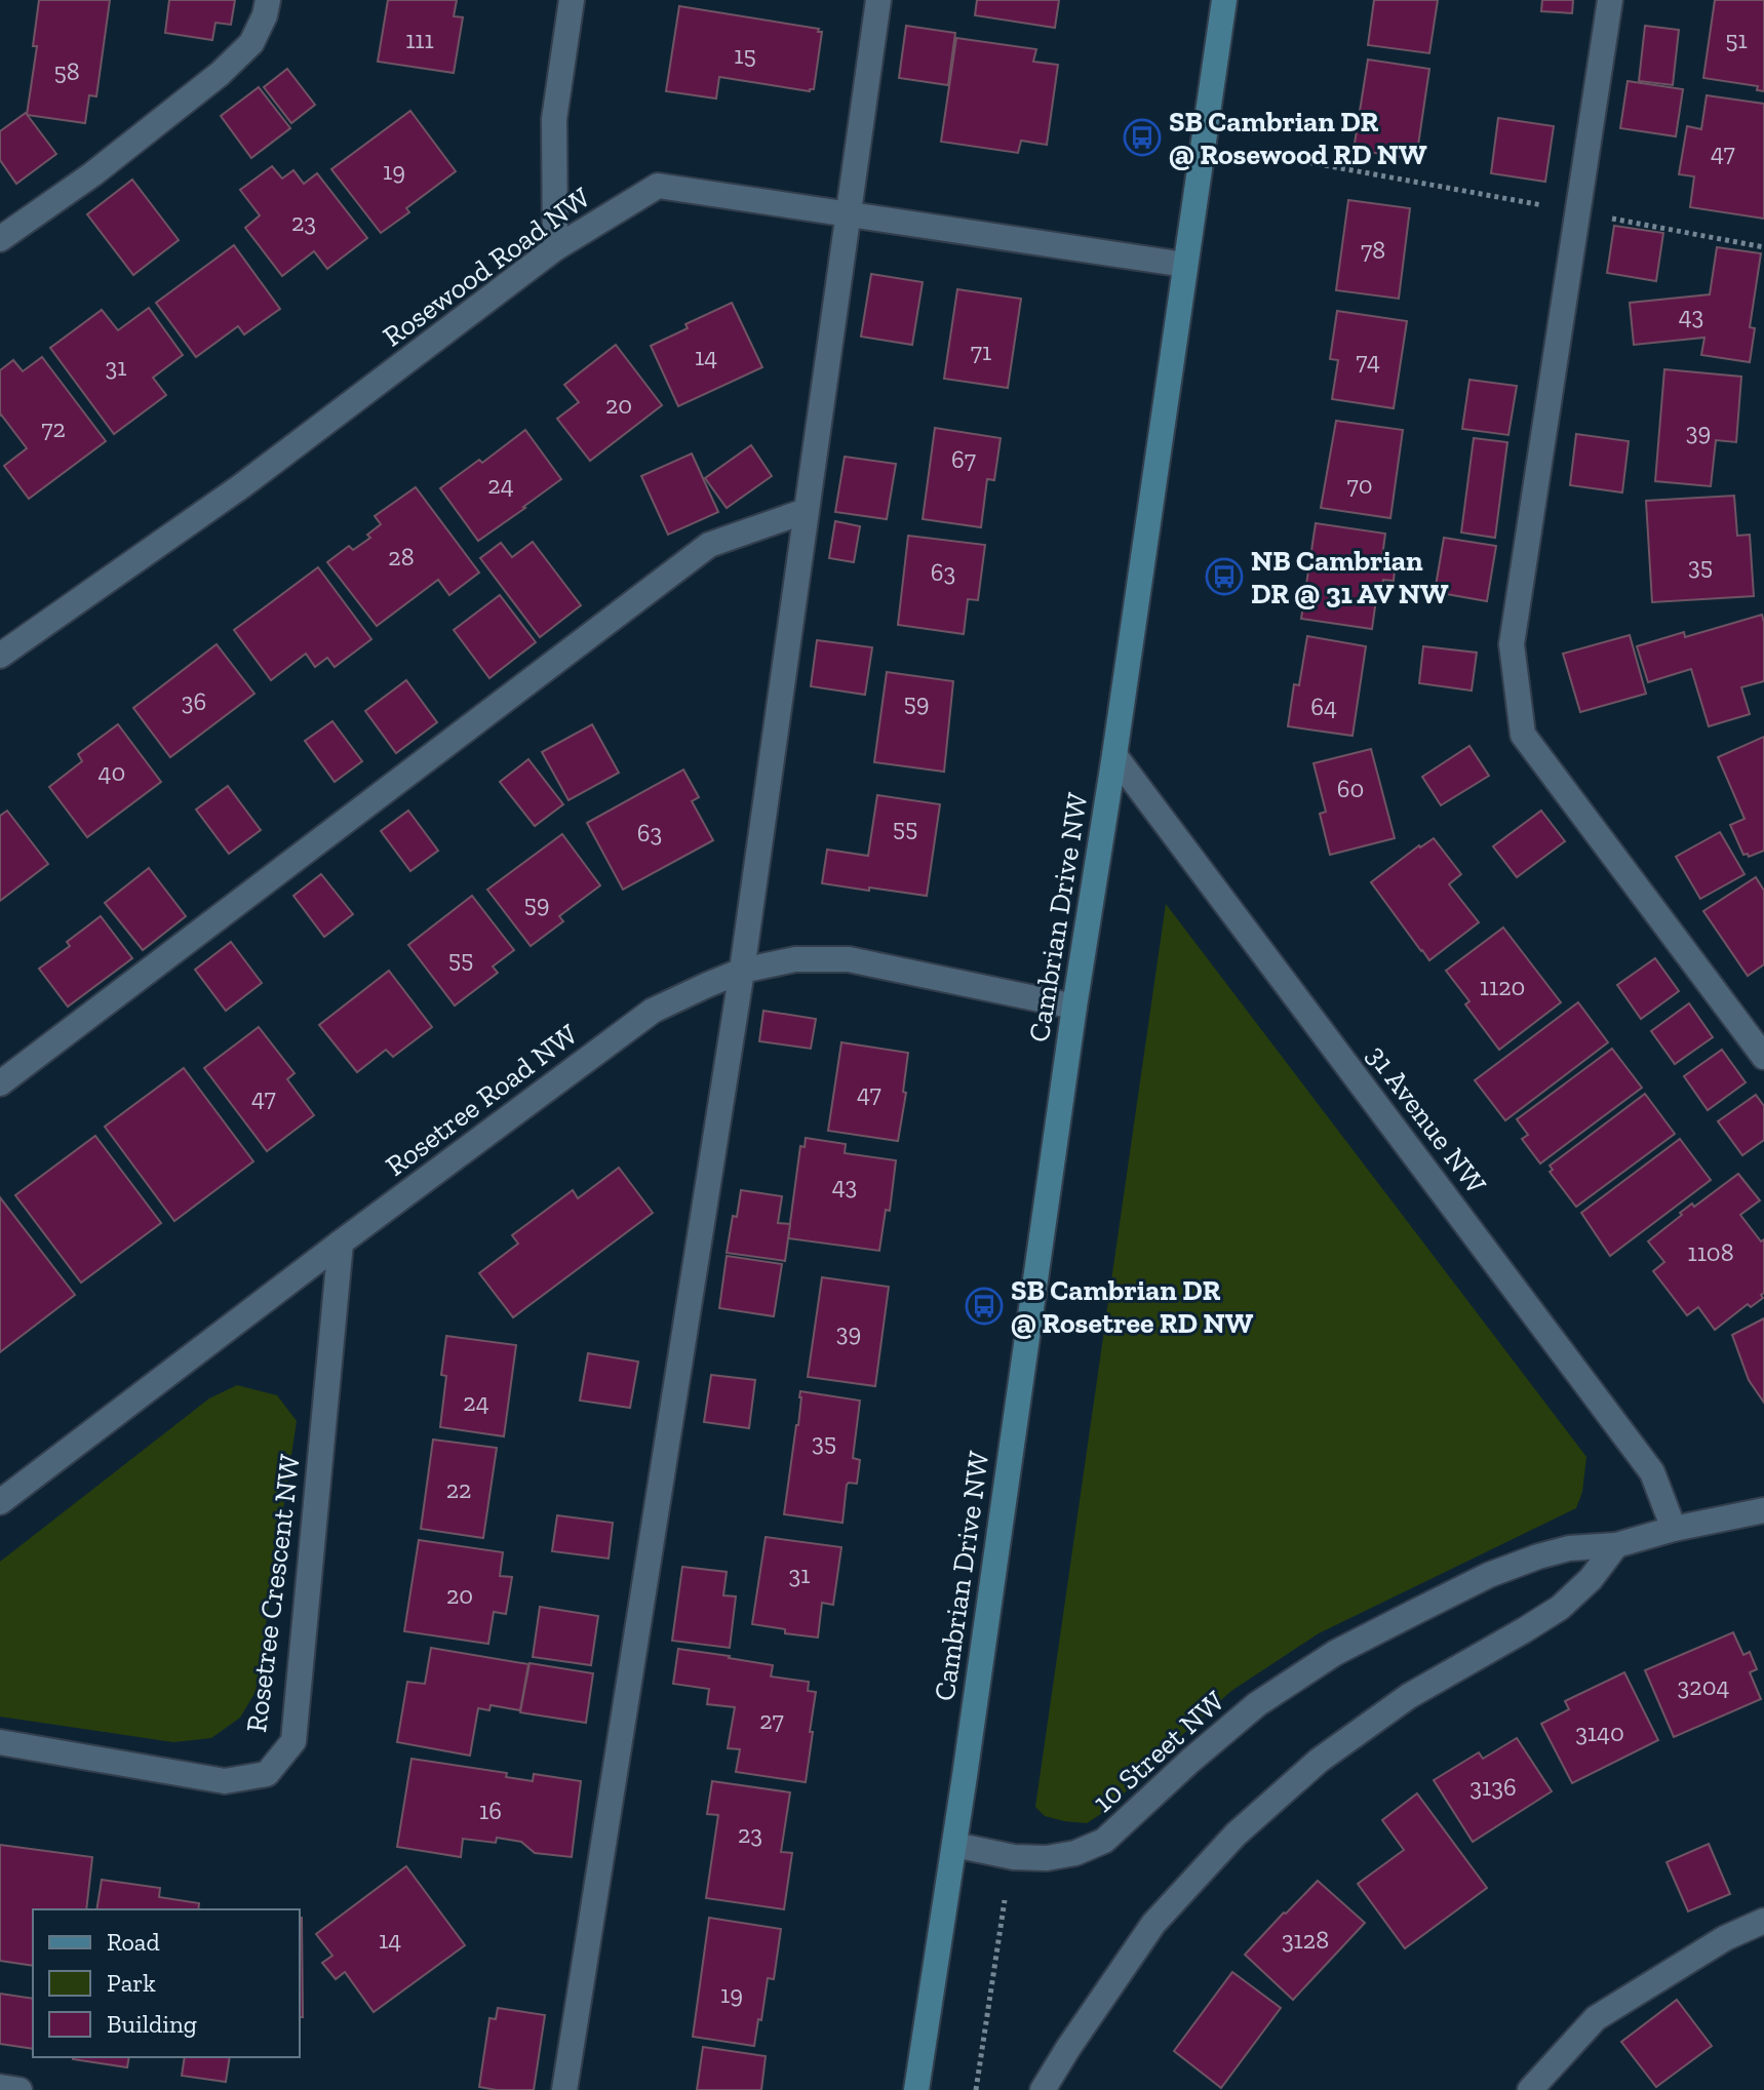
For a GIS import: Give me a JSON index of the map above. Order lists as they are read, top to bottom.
{
  "streets": {
    "street": [
      "Rosewood Road NW",
      "Cambrian Drive NW",
      "Rosetree Road NW",
      "31 Avenue NW",
      "Rosetree Crescent NW",
      "10 Street NW"
    ]
  },
  "crossings": [
    ["Rosewood Road NW", "Cambrian Drive NW"],
    ["Cambrian Drive NW", "Rosetree Road NW"],
    ["Cambrian Drive NW", "31 Avenue NW"],
    ["Cambrian Drive NW", "10 Street NW"],
    ["Rosetree Road NW", "Rosetree Crescent NW"],
    ["31 Avenue NW", "10 Street NW"]
  ],
  "places": {
    "bus stop": ["SB Cambrian DR @ Rosewood RD NW", "NB Cambrian DR @ 31 AV NW", "SB Cambrian DR @ Rosetree RD NW"]
  },
  "house_numbers": [
    "111",
    "51",
    "15",
    "58",
    "47",
    "19",
    "23",
    "78",
    "43",
    "71",
    "14",
    "74",
    "31",
    "20",
    "72",
    "39",
    "67",
    "24",
    "70",
    "28",
    "35",
    "63",
    "36",
    "59",
    "64",
    "40",
    "60",
    "55",
    "63",
    "59",
    "55",
    "1120",
    "47",
    "47",
    "43",
    "1108",
    "39",
    "24",
    "35",
    "22",
    "31",
    "20",
    "3204",
    "27",
    "3140",
    "3136",
    "16",
    "23",
    "14",
    "3128",
    "19"
  ],
  "legend": ["Road", "Park", "Building"]
}
